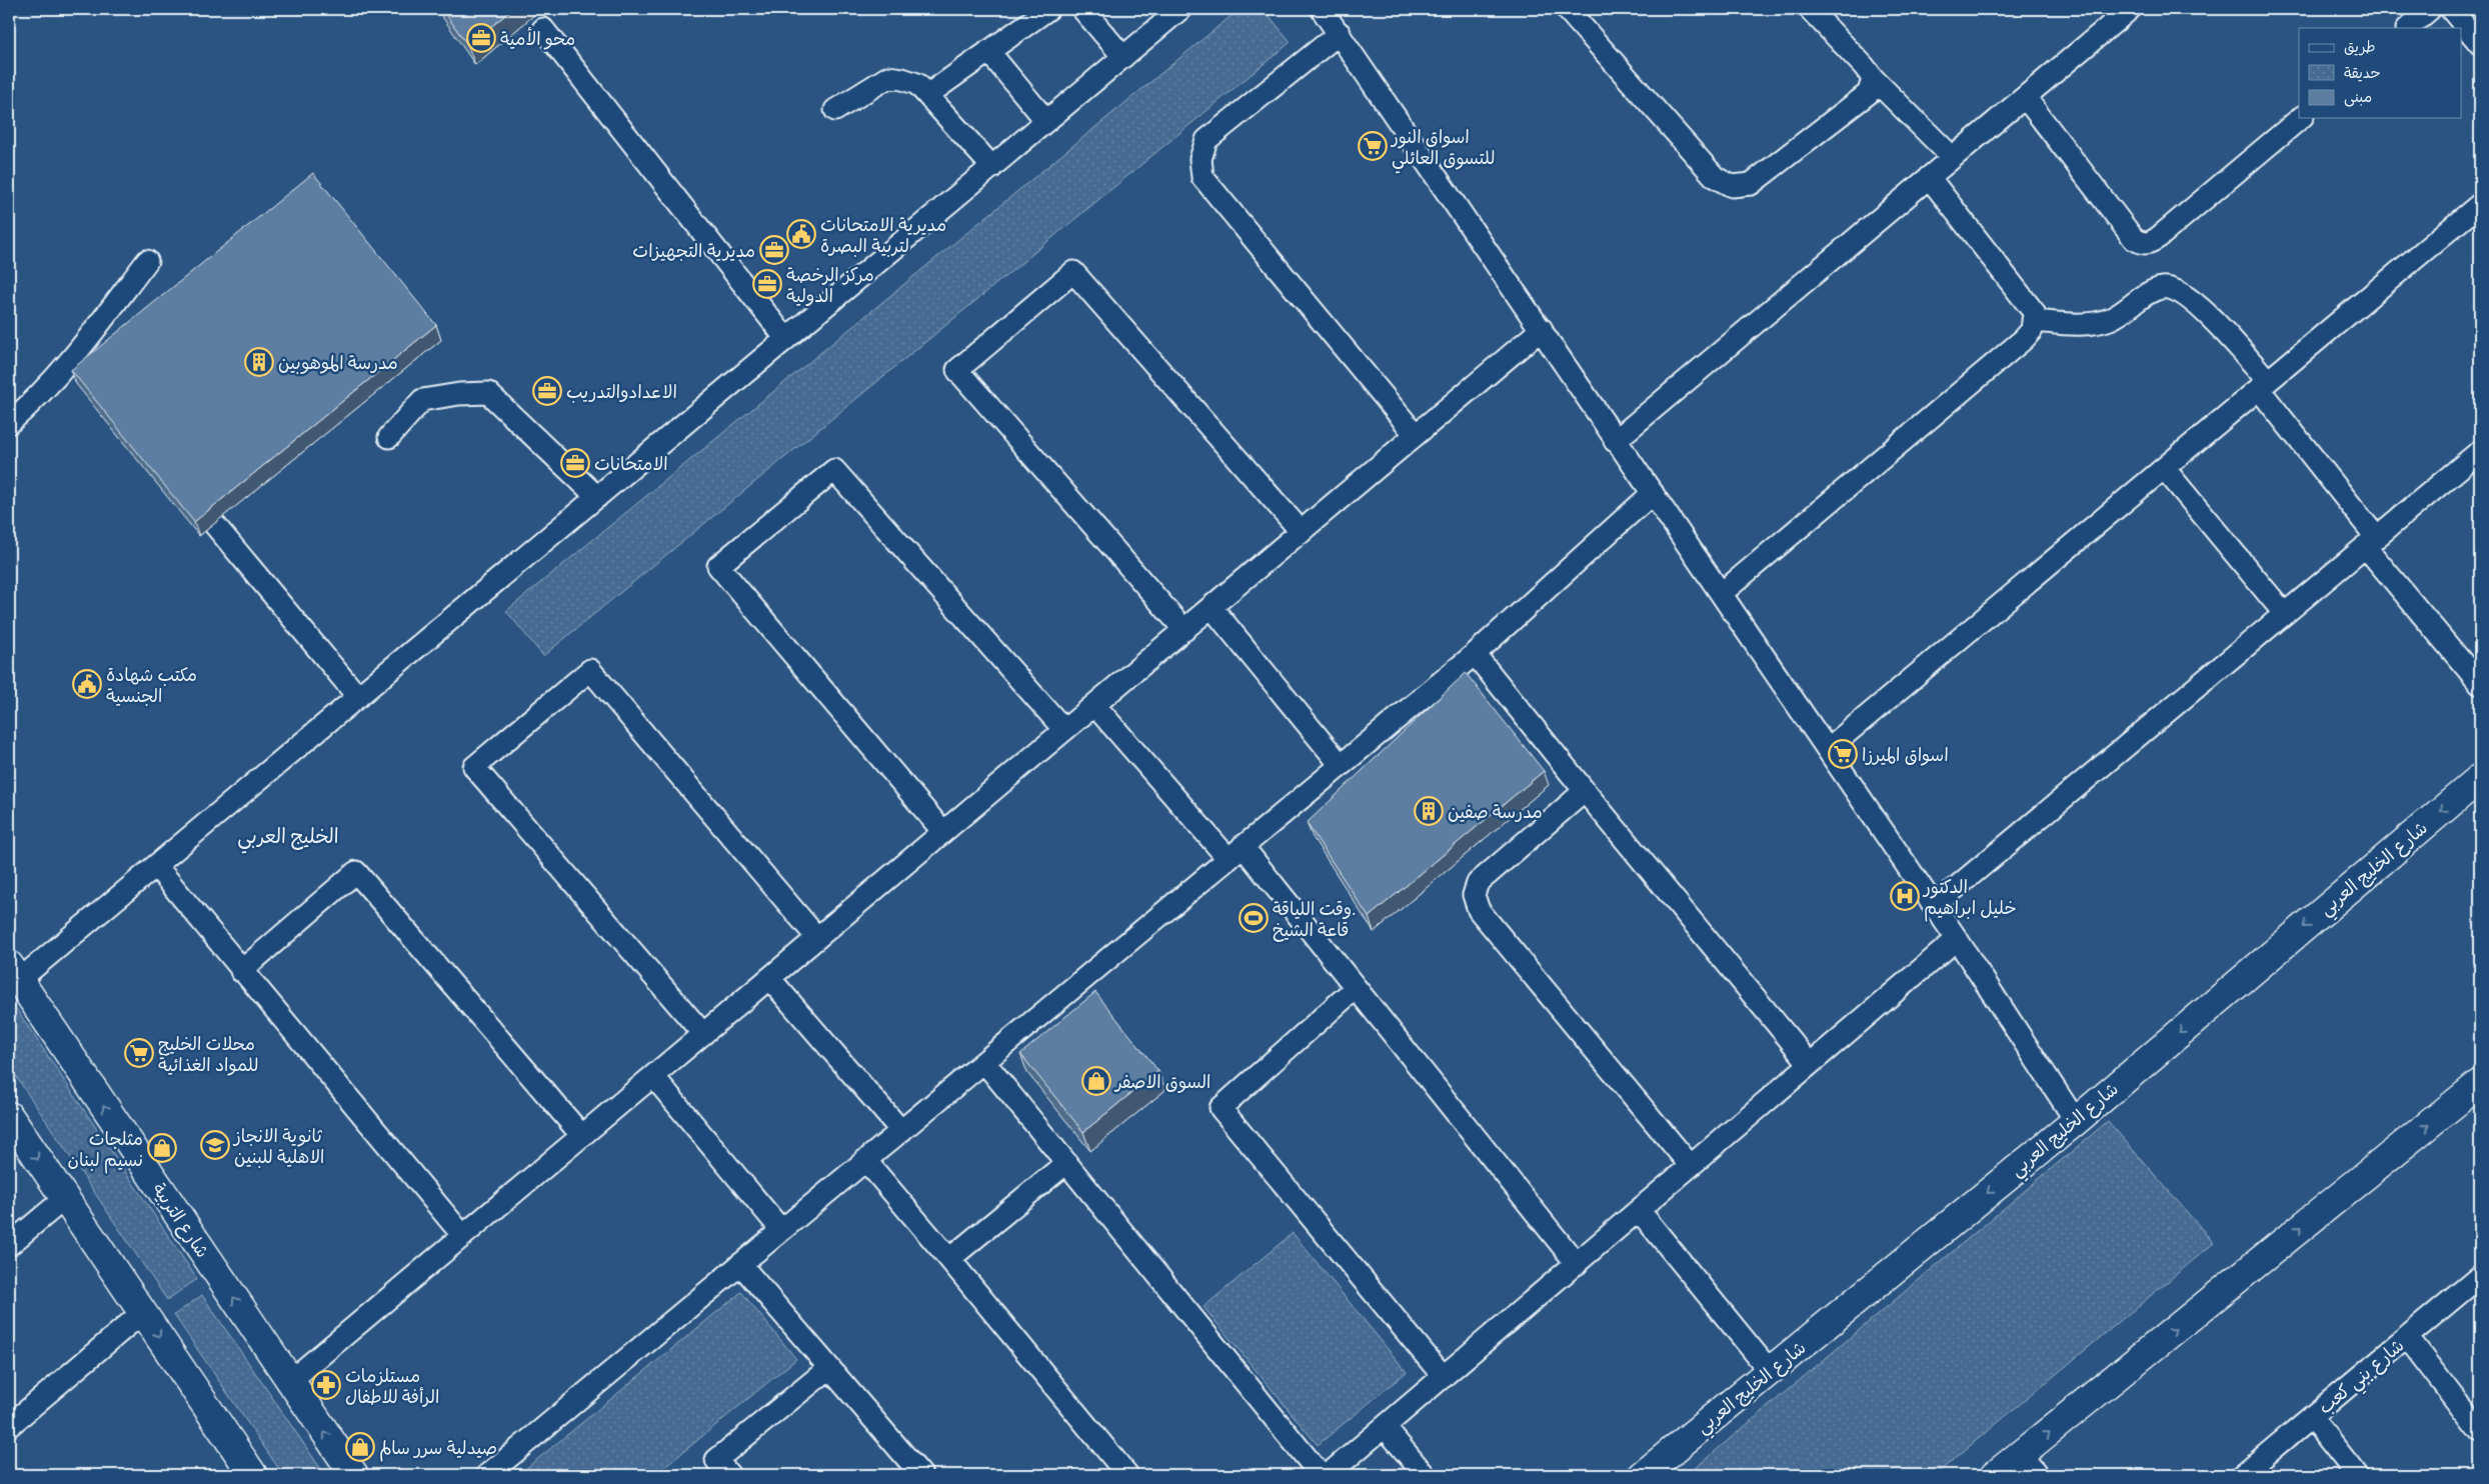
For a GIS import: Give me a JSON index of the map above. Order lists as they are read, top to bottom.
{
  "streets": {
    "main road": ["شارع الخليج العربي", "شارع التربية"],
    "street": ["شارع بني كعب"]
  },
  "districts": ["الخليج العربي"],
  "places": {
    "office": [
      "محو الأمية",
      "مديرية التجهيزات",
      "مركز الرخصة الدولية",
      "الاعدادوالتدريب",
      "الامتحانات"
    ],
    "supermarket": ["اسواق النور للتسوق العائلي", "اسواق الميرزا", "محلات الخليج للمواد الغذائية"],
    "public building": ["مديرية الامتحانات لتربية البصرة", "مكتب شهادة الجنسية"],
    "building": ["مدرسة الموهوبين", "مدرسة صفين"],
    "hospital": ["الدكتور خليل ابراهيم"],
    "sports": ["وقت اللياقة. قاعة الشيخ"],
    "shop": ["السوق الاصفر", "مثلجات نسيم لبنان", "صيدلية سرر سالم"],
    "school or university": ["ثانوية الانجاز الاهلية للبنين"],
    "pharmacy": ["مستلزمات الرأفة للاطفال"]
  },
  "legend": ["طريق", "حديقة", "مبنى"]
}
